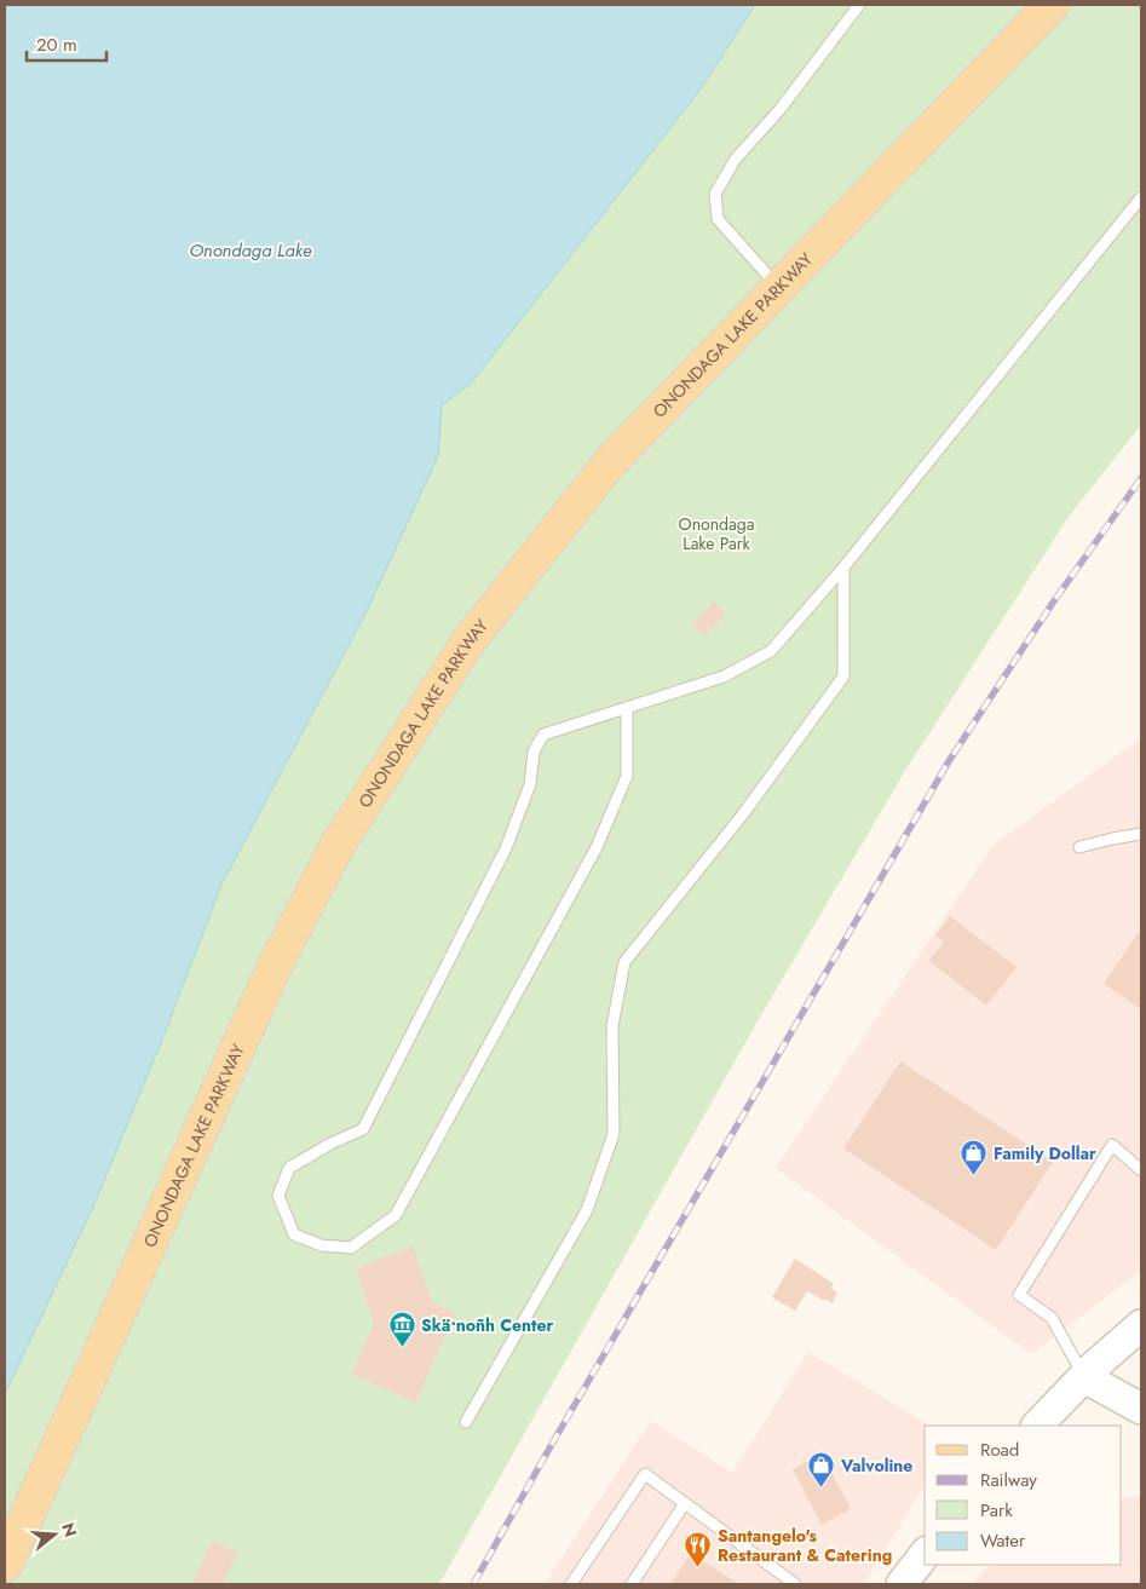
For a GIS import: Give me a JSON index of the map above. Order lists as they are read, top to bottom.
{
  "streets": {
    "main road": ["ONONDAGA LAKE PARKWAY"]
  },
  "water": ["Onondaga Lake"],
  "parks": ["Onondaga Lake Park"],
  "places": {
    "shop": ["Family Dollar", "Valvoline"],
    "museum": ["Skä•noñh Center"],
    "restaurant": ["Santangelo's Restaurant & Catering"]
  },
  "legend": [
    "Road",
    "Railway",
    "Park",
    "Water"
  ],
  "scale_bar": "20 m",
  "north": "right"
}
